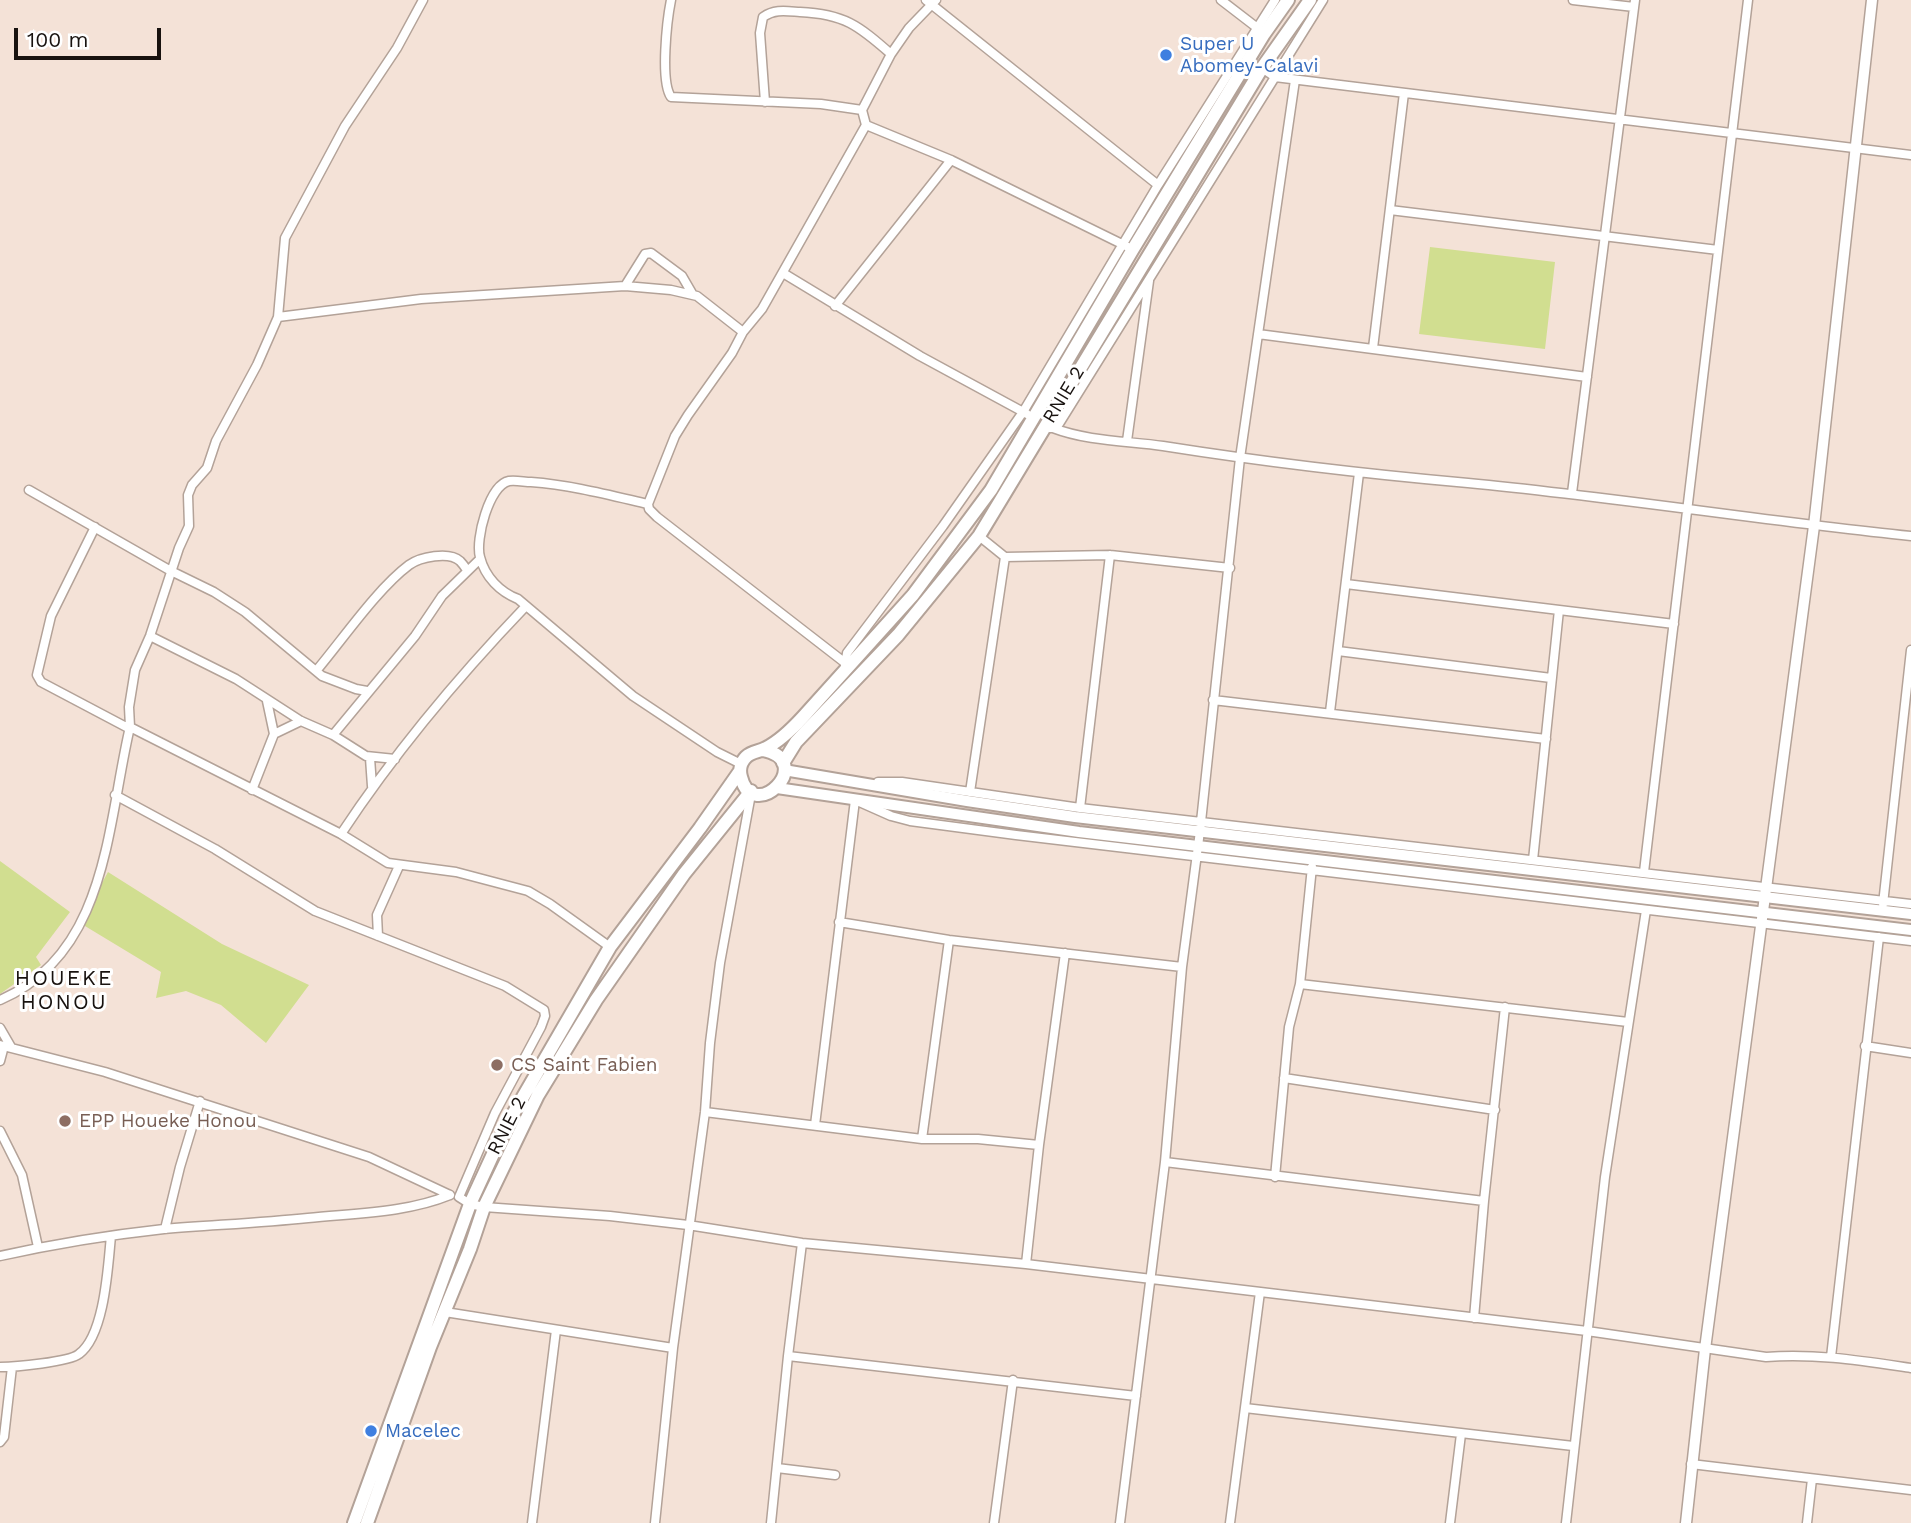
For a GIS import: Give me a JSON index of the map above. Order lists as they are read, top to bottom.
{
  "streets": {
    "highway": ["RNIE 2"]
  },
  "districts": ["HOUEKE HONOU"],
  "places": [
    "Super U Abomey-Calavi",
    "CS Saint Fabien",
    "EPP Houeke Honou",
    "Macelec"
  ],
  "scale_bar": "100 m"
}
